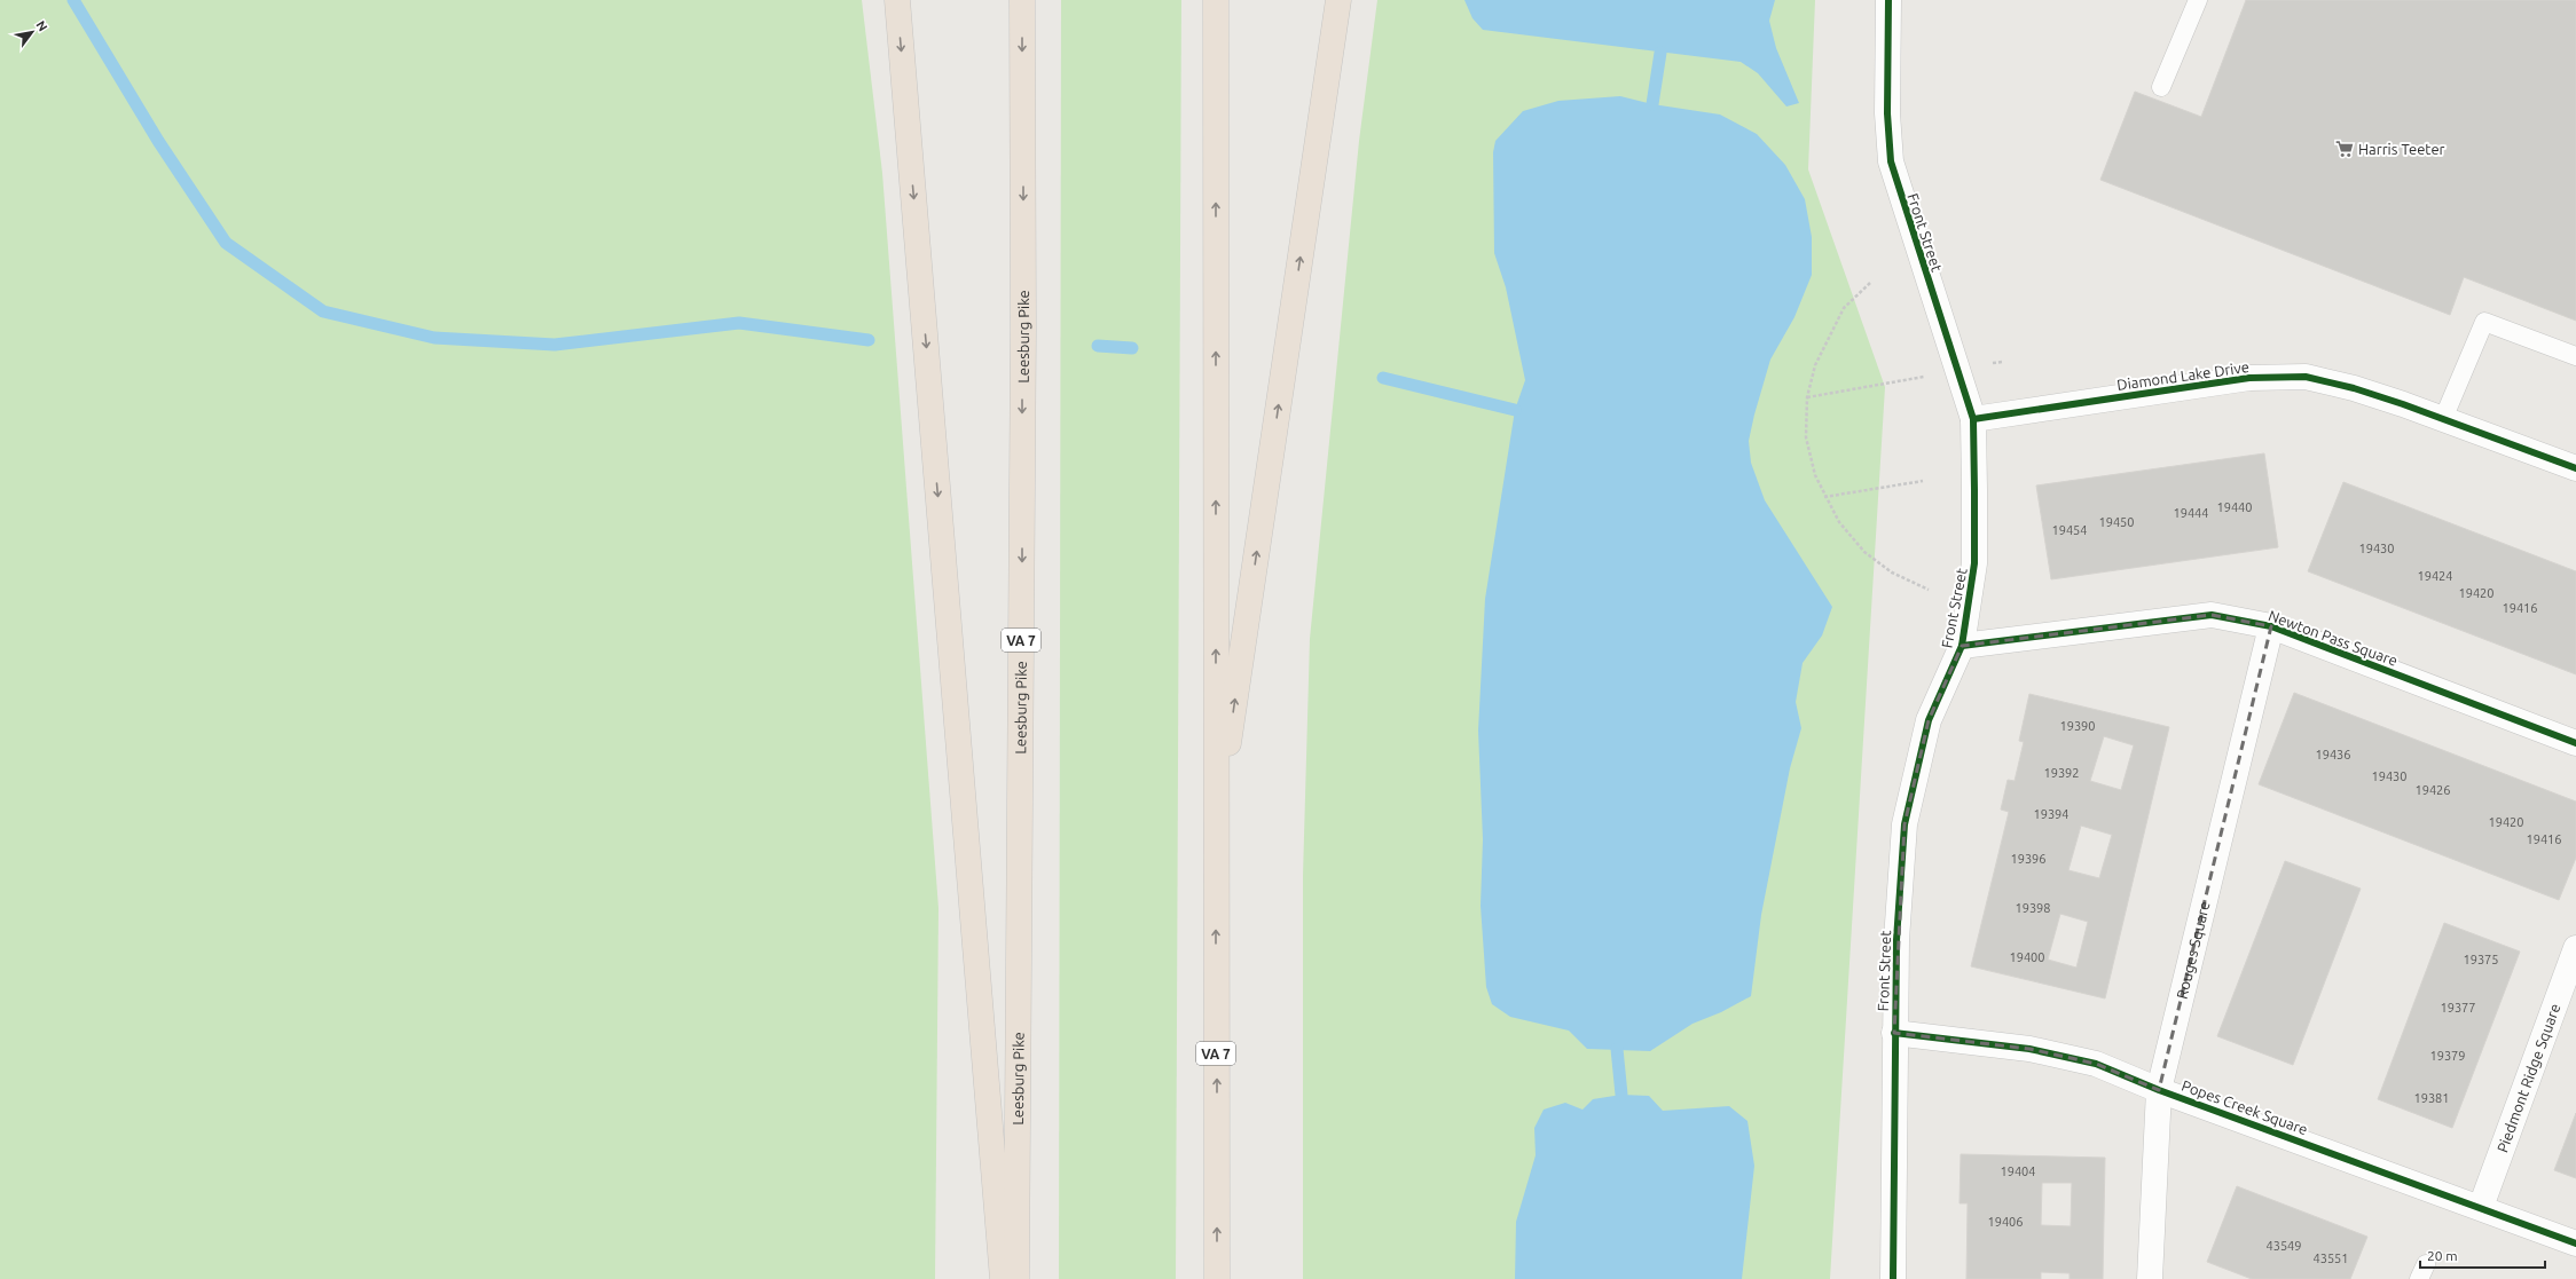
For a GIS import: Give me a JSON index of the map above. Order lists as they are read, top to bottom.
{
  "streets": {
    "highway": ["Leesburg Pike", "VA 7"],
    "street": [
      "Front Street",
      "Diamond Lake Drive",
      "Newton Pass Square",
      "Rouges Square",
      "Piedmont Ridge Square",
      "Popes Creek Square"
    ]
  },
  "crossings": [
    ["Front Street", "Diamond Lake Drive"],
    ["Front Street", "Newton Pass Square"],
    ["Front Street", "Popes Creek Square"],
    ["Newton Pass Square", "Rouges Square"],
    ["Rouges Square", "Popes Creek Square"],
    ["Piedmont Ridge Square", "Popes Creek Square"]
  ],
  "places": {
    "supermarket": ["Harris Teeter"]
  },
  "house_numbers": [
    "19440",
    "19444",
    "19450",
    "19454",
    "19430",
    "19424",
    "19420",
    "19416",
    "19390",
    "19436",
    "19392",
    "19430",
    "19426",
    "19394",
    "19420",
    "19416",
    "19396",
    "19398",
    "19400",
    "19375",
    "19377",
    "19379",
    "19381",
    "19404",
    "19406",
    "43549",
    "43551"
  ],
  "scale_bar": "20 m",
  "north": "top right"
}
